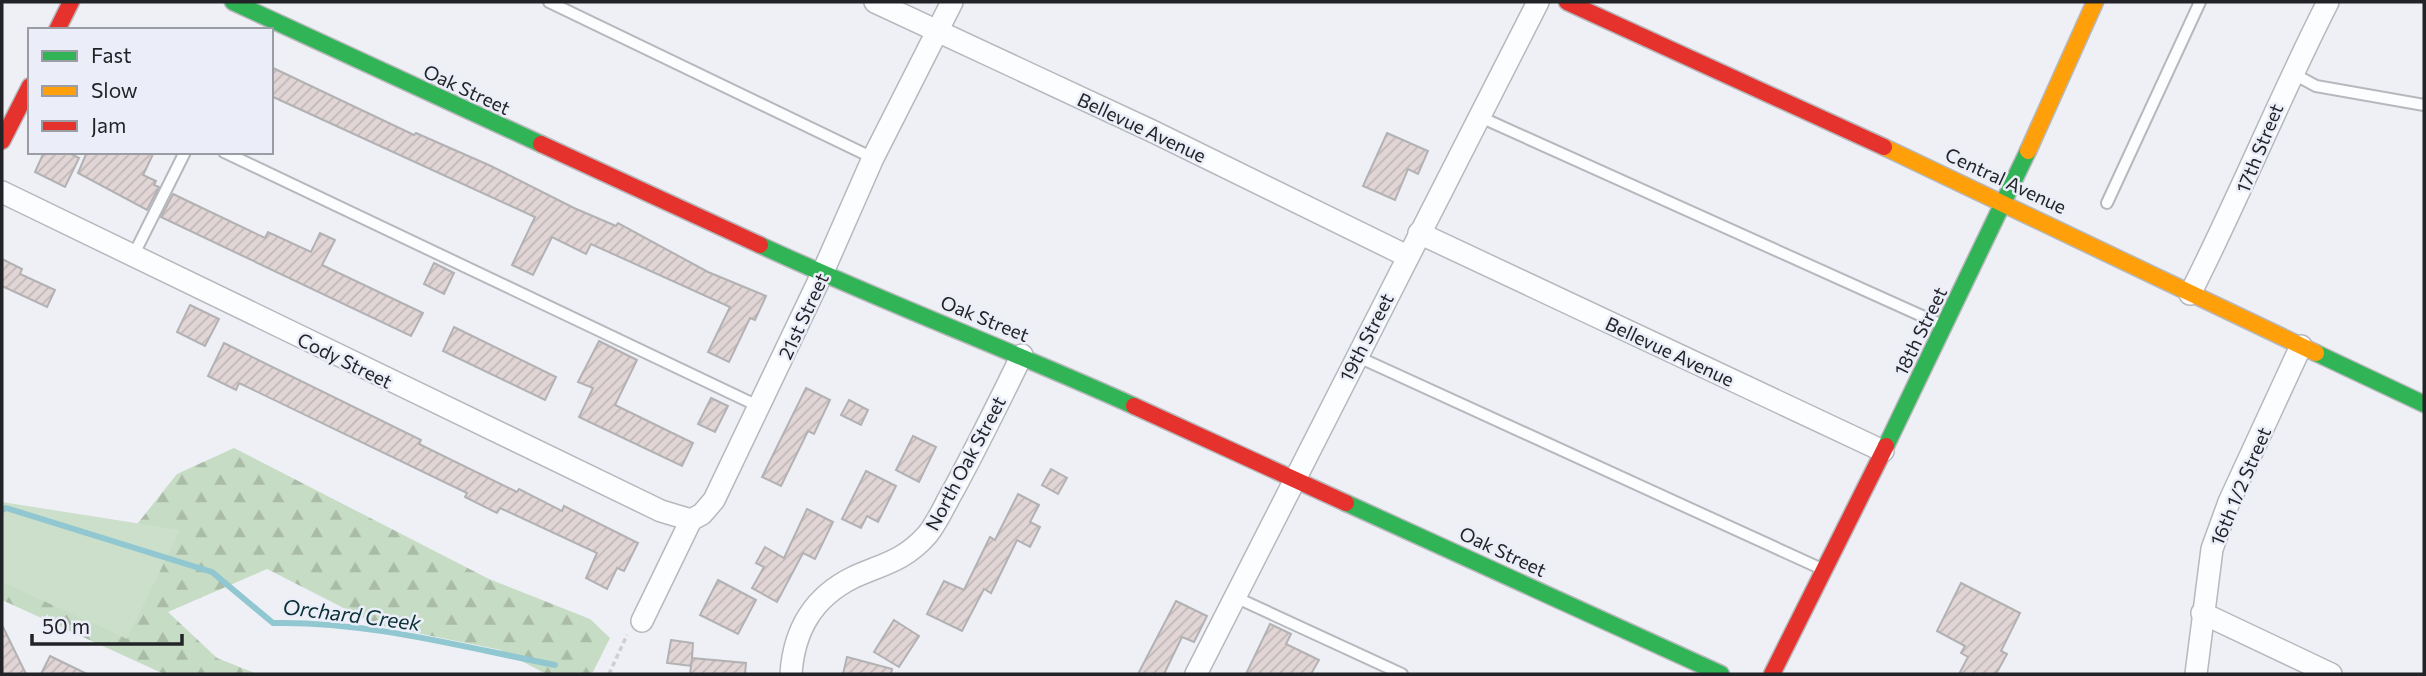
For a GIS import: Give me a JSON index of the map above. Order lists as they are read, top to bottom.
{
  "streets": {
    "street": [
      "Oak Street",
      "Bellevue Avenue",
      "17th Street",
      "Central Avenue",
      "21st Street",
      "18th Street",
      "19th Street",
      "Cody Street",
      "North Oak Street",
      "16th 1/2 Street"
    ]
  },
  "crossings": [
    ["Oak Street", "21st Street"],
    ["Oak Street", "19th Street"],
    ["Oak Street", "North Oak Street"],
    ["Bellevue Avenue", "21st Street"],
    ["Bellevue Avenue", "18th Street"],
    ["Bellevue Avenue", "19th Street"],
    ["17th Street", "Central Avenue"],
    ["Central Avenue", "18th Street"],
    ["Central Avenue", "16th 1/2 Street"],
    ["21st Street", "Cody Street"]
  ],
  "water": ["Orchard Creek"],
  "legend": ["Fast", "Slow", "Jam"],
  "scale_bar": "50 m"
}
